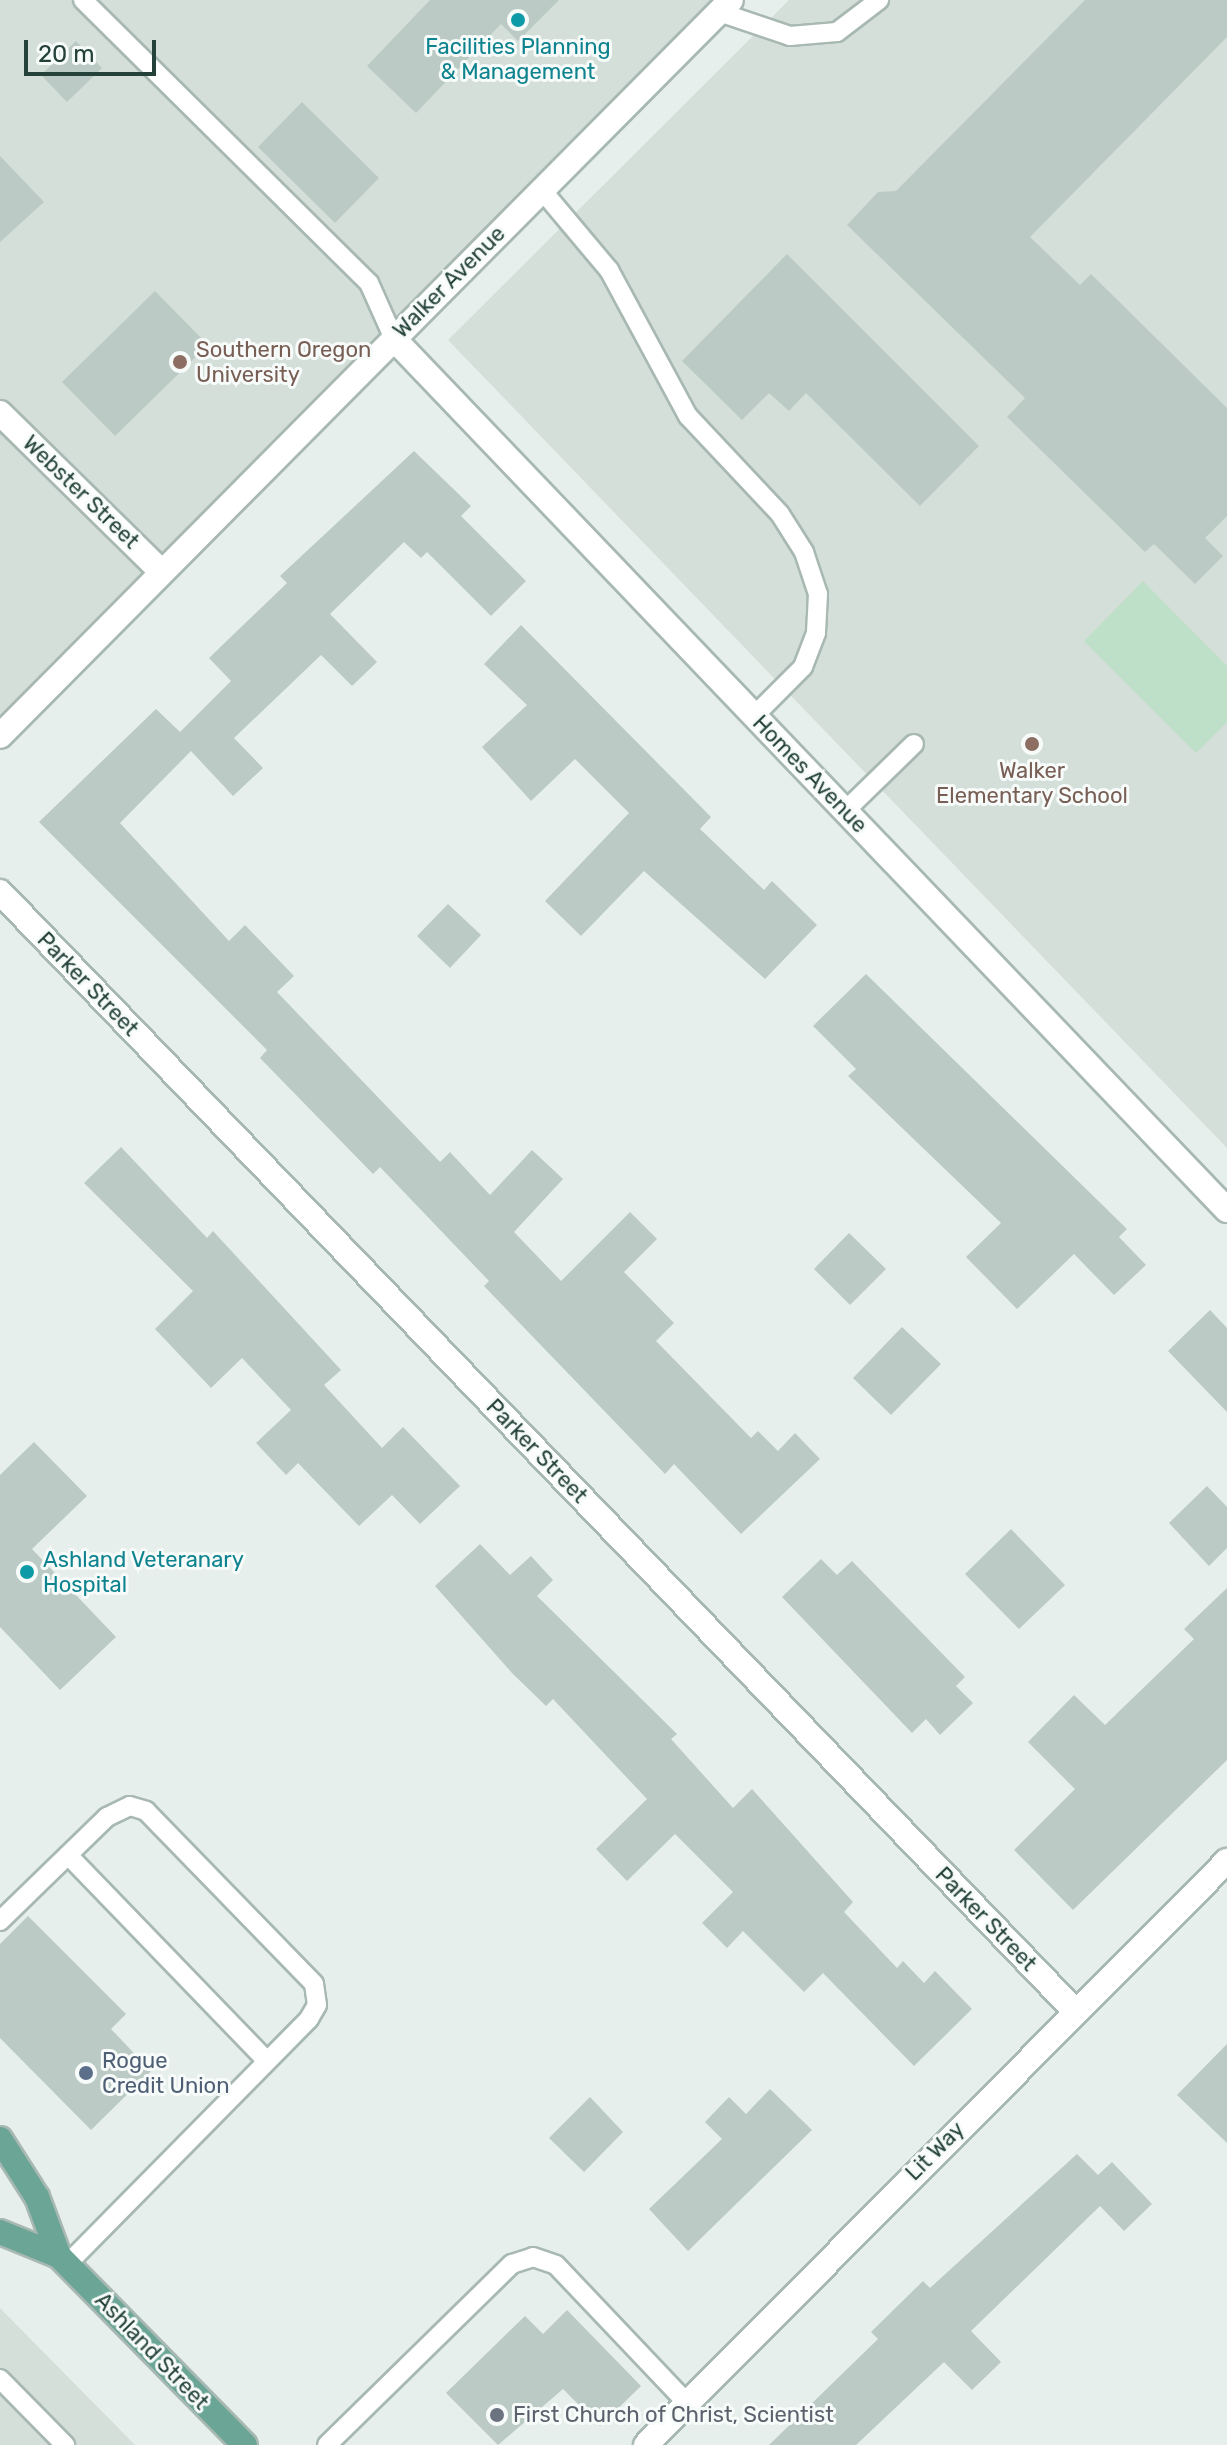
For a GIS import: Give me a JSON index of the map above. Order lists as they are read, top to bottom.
{
  "streets": {
    "main road": ["Ashland Street"],
    "street": [
      "Walker Avenue",
      "Webster Street",
      "Homes Avenue",
      "Parker Street",
      "Lit Way"
    ]
  },
  "crossings": [
    ["Walker Avenue", "Webster Street"],
    ["Walker Avenue", "Homes Avenue"],
    ["Parker Street", "Lit Way"]
  ],
  "places": [
    "Facilities Planning & Management",
    "Southern Oregon University",
    "Walker Elementary School",
    "Ashland Veteranary Hospital",
    "Rogue Credit Union",
    "First Church of Christ, Scientist"
  ],
  "scale_bar": "20 m"
}
